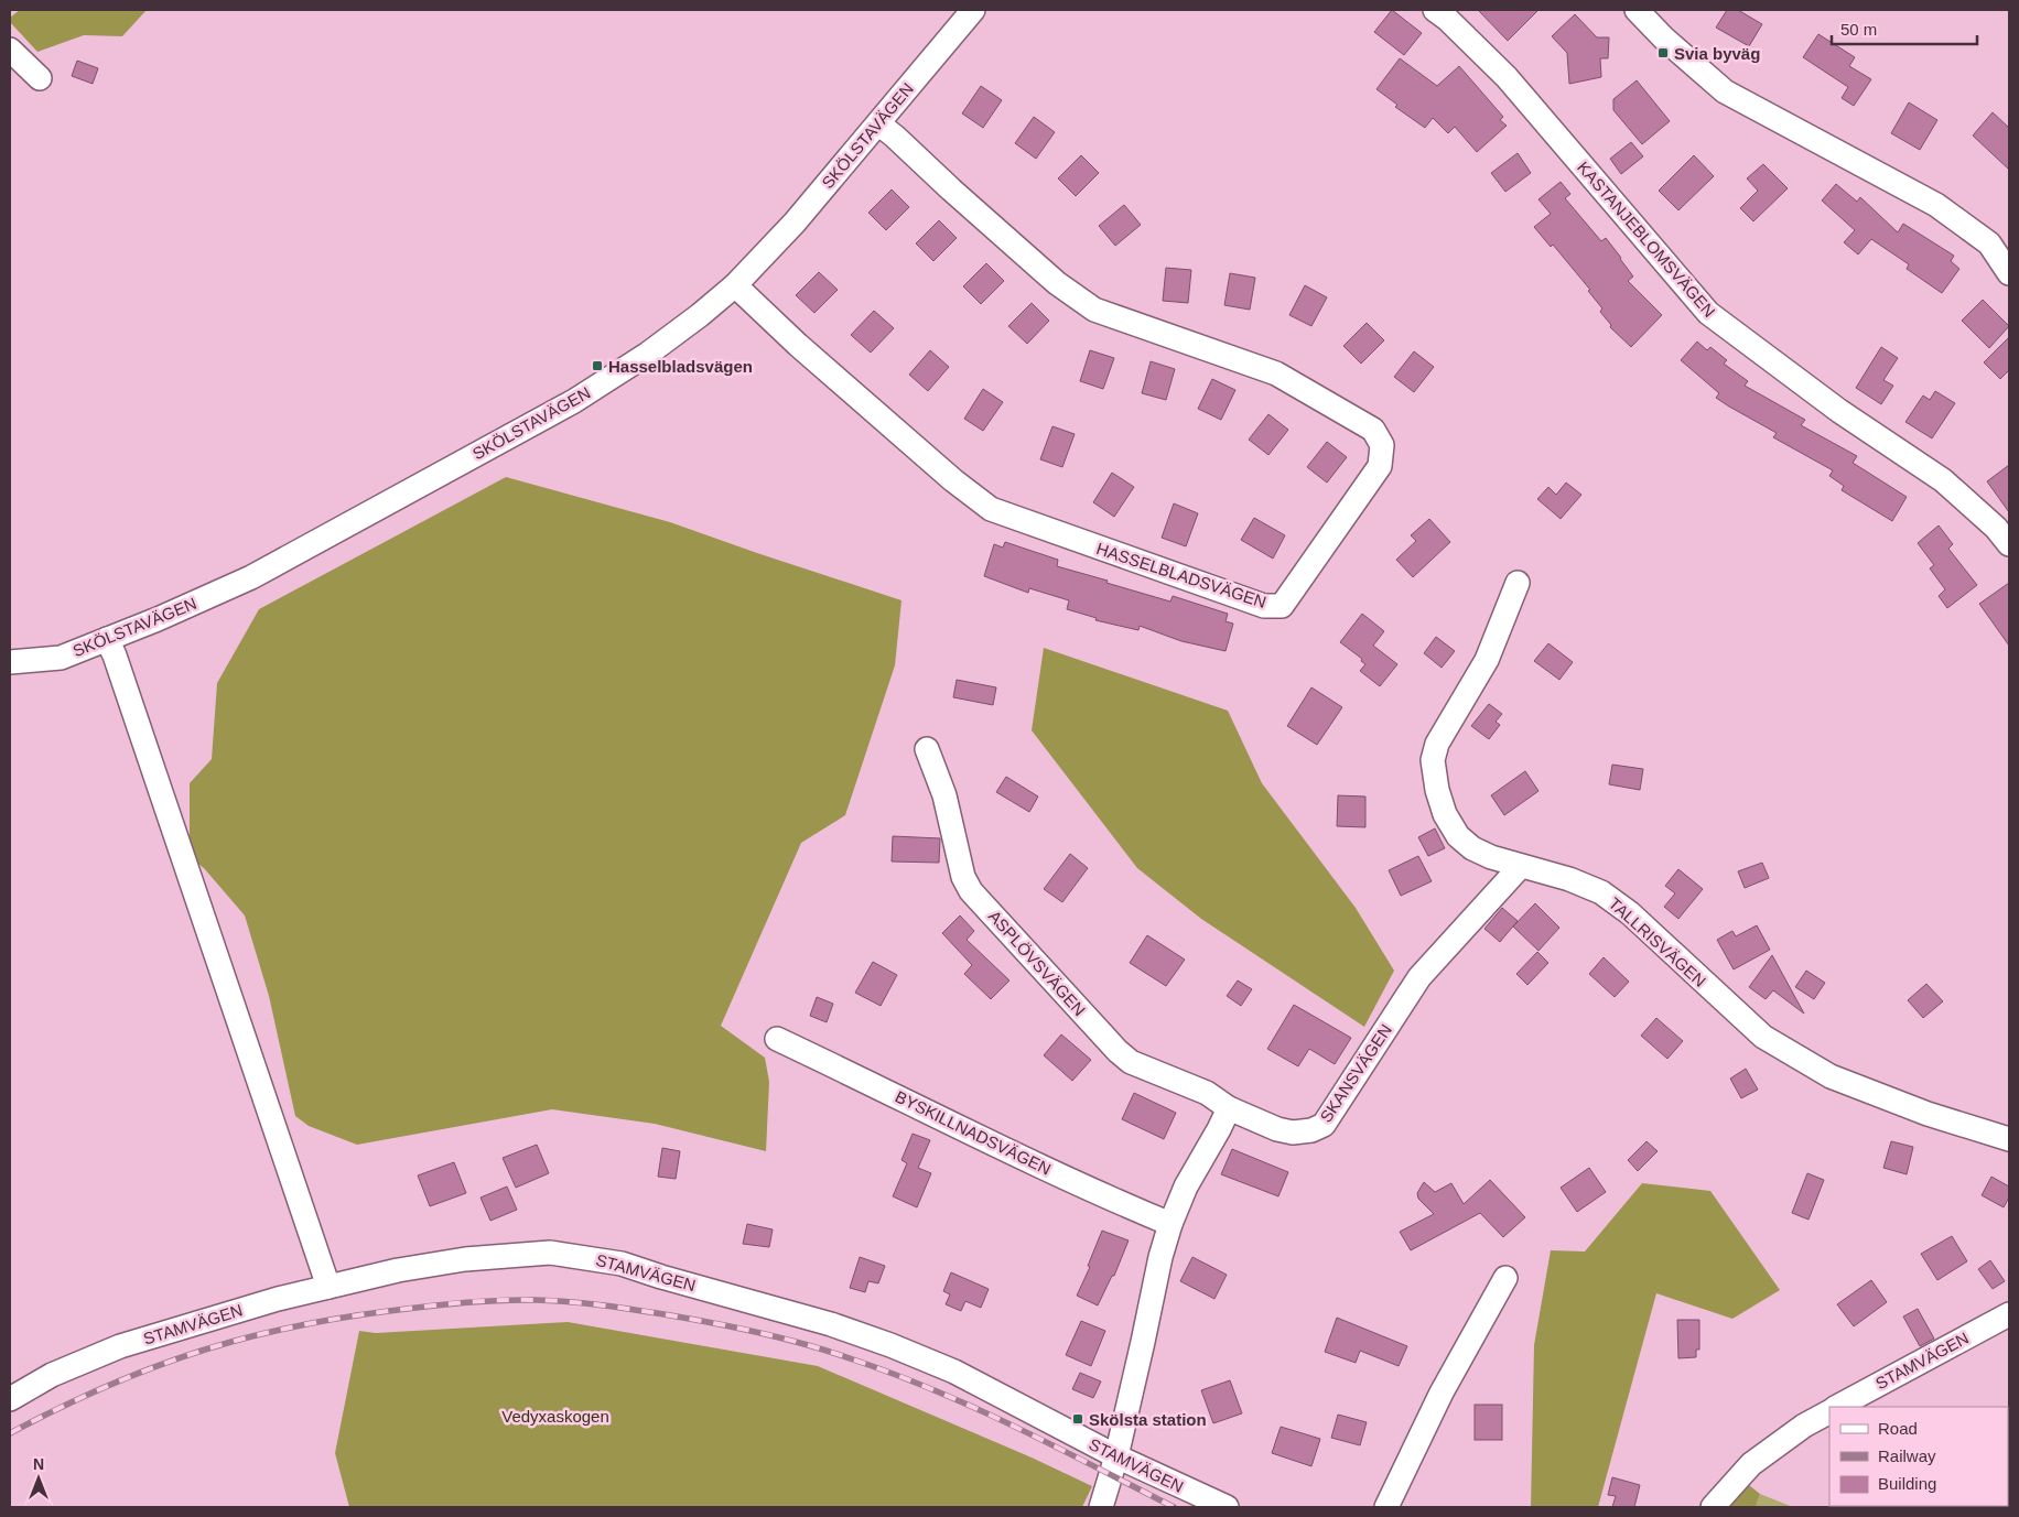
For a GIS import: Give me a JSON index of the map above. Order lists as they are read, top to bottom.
{
  "streets": {
    "street": [
      "SKÖLSTAVÄGEN",
      "KASTANJEBLOMSVÄGEN",
      "HASSELBLADSVÄGEN",
      "TALLRISVÄGEN",
      "ASPLÖVSVÄGEN",
      "SKANSVÄGEN",
      "BYSKILLNADSVÄGEN",
      "STAMVÄGEN"
    ]
  },
  "crossings": [
    ["SKÖLSTAVÄGEN", "HASSELBLADSVÄGEN"],
    ["TALLRISVÄGEN", "SKANSVÄGEN"],
    ["ASPLÖVSVÄGEN", "SKANSVÄGEN"]
  ],
  "parks": ["Vedyxaskogen"],
  "places": {
    "transit": ["Svia byväg", "Hasselbladsvägen", "Skölsta station"]
  },
  "legend": ["Road", "Railway", "Building"],
  "scale_bar": "50 m",
  "north": "top"
}
